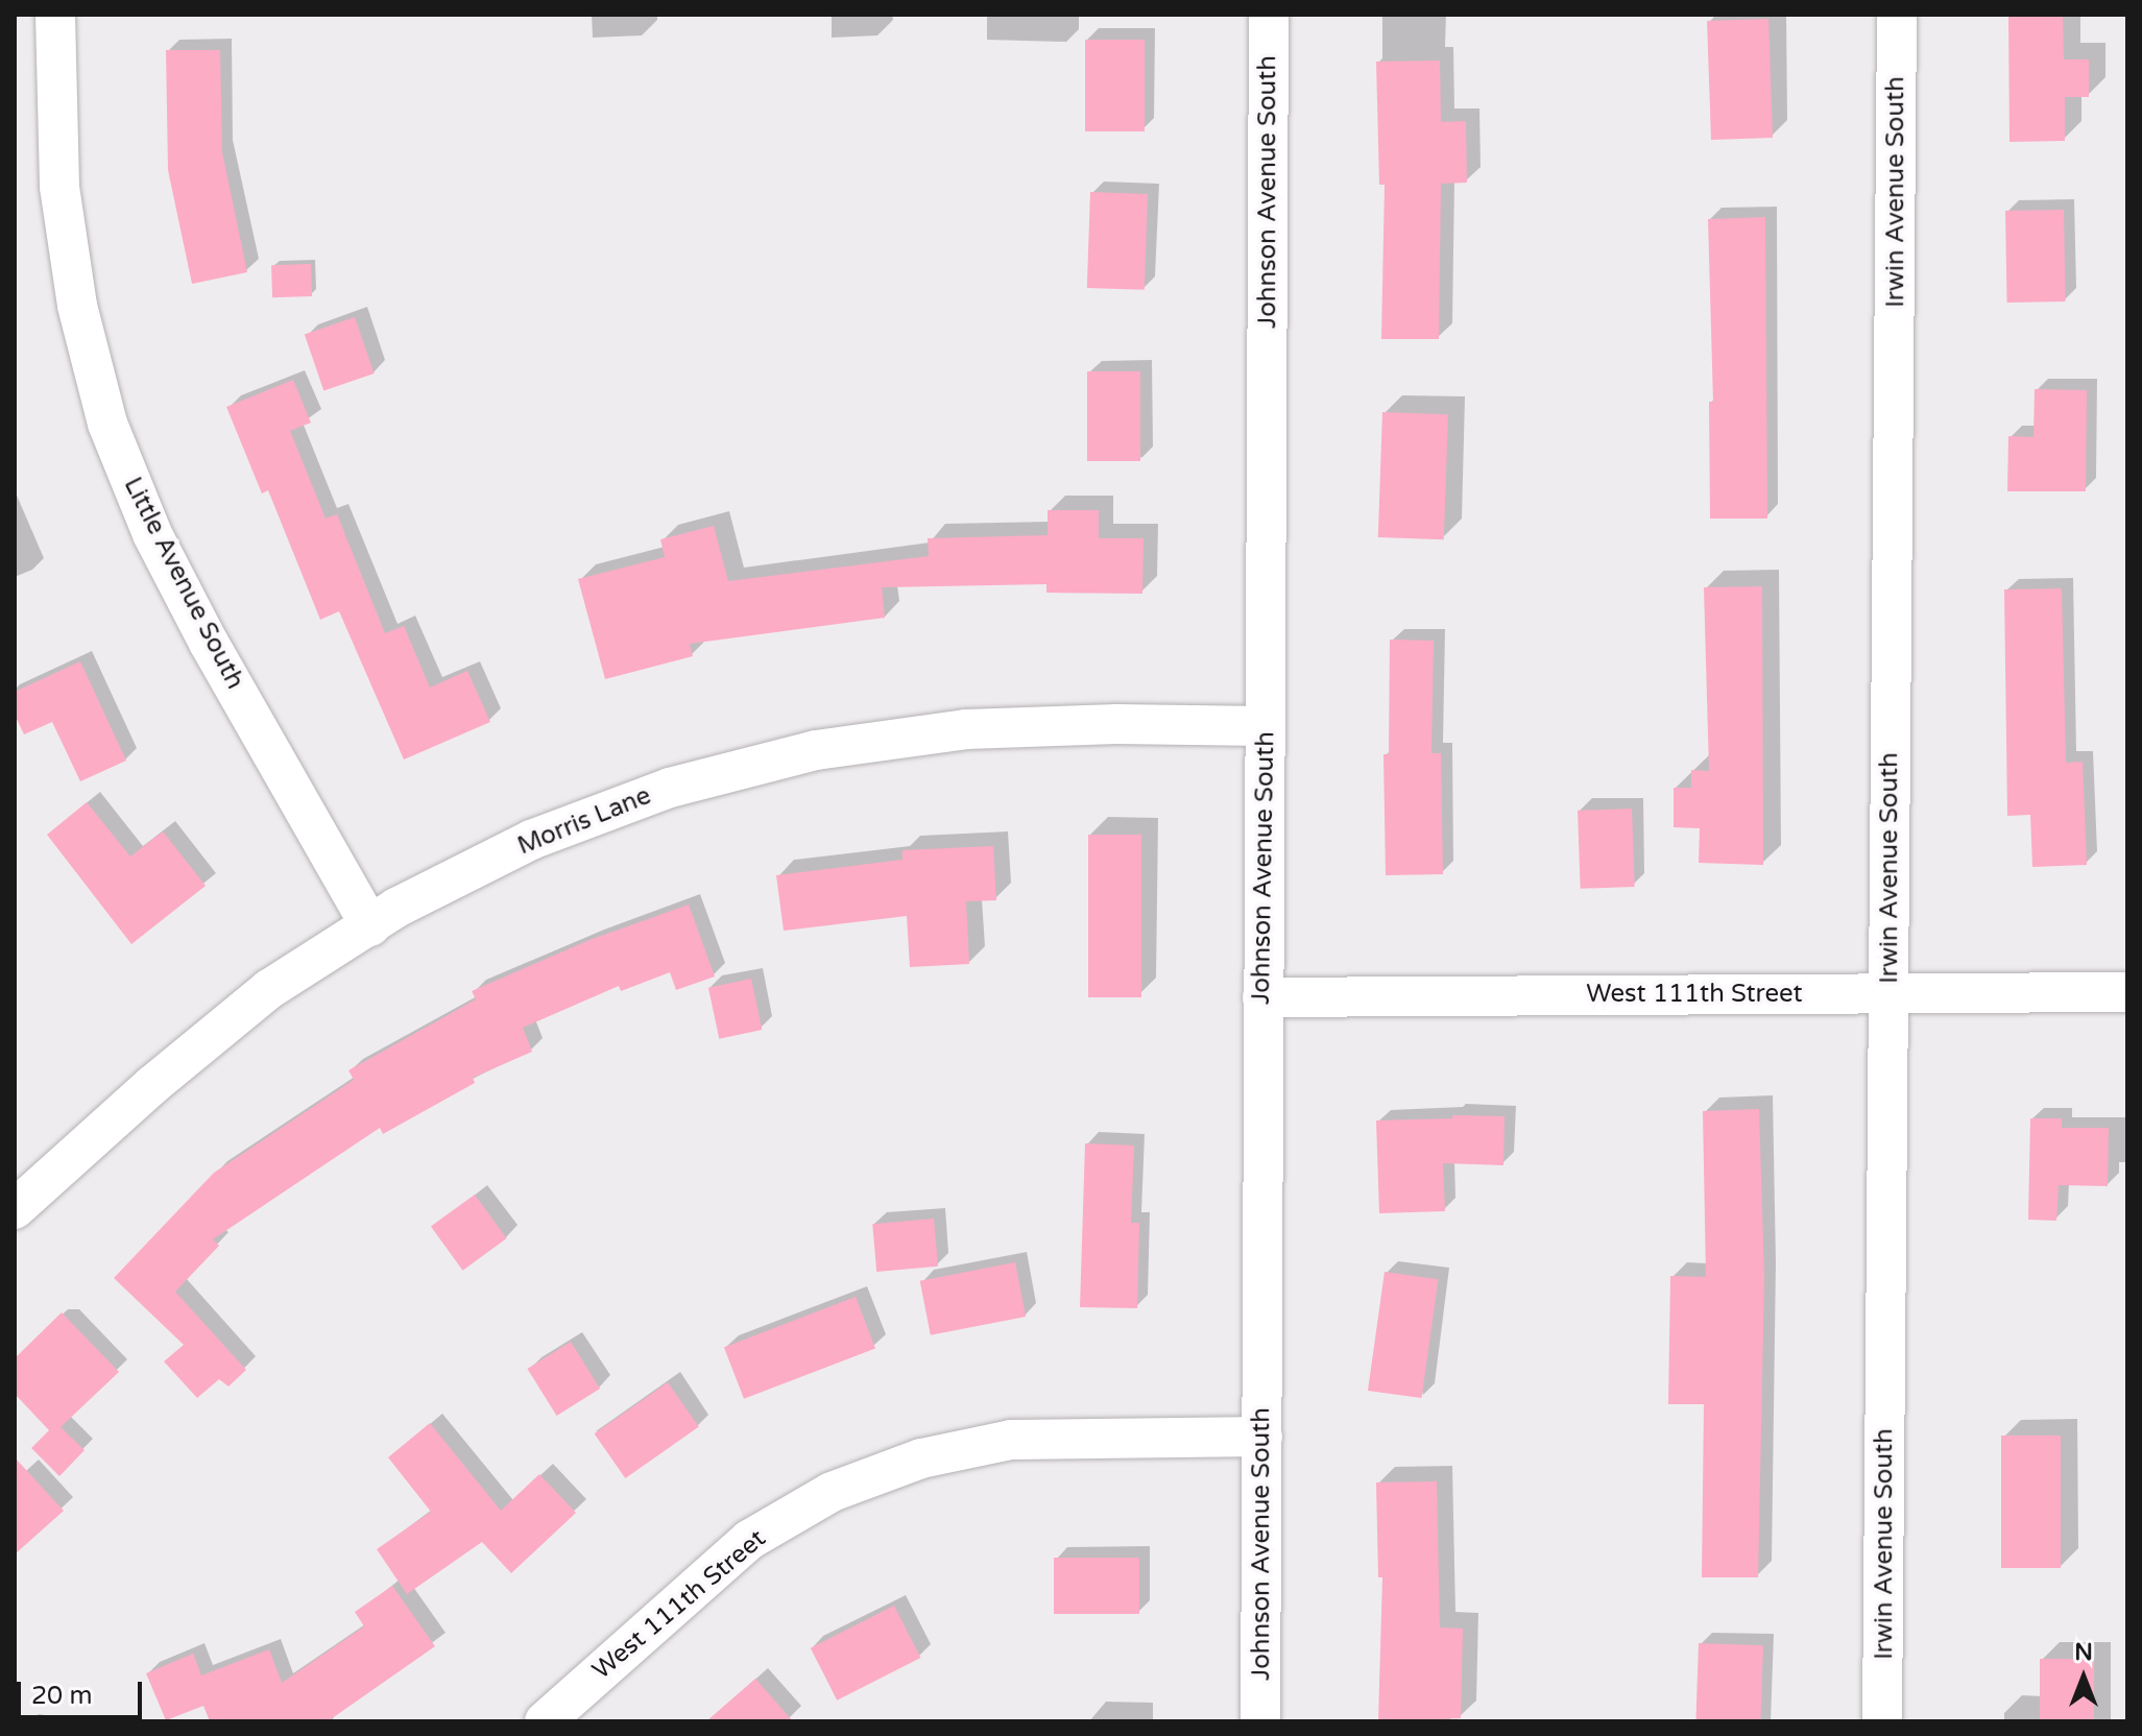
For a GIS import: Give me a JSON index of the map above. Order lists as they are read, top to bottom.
{
  "streets": {
    "street": [
      "Johnson Avenue South",
      "Irwin Avenue South",
      "Little Avenue South",
      "Morris Lane",
      "West 111th Street"
    ]
  },
  "crossings": [
    ["Johnson Avenue South", "Morris Lane"],
    ["Johnson Avenue South", "West 111th Street"],
    ["Irwin Avenue South", "West 111th Street"],
    ["Little Avenue South", "Morris Lane"]
  ],
  "scale_bar": "20 m",
  "north": "top"
}
